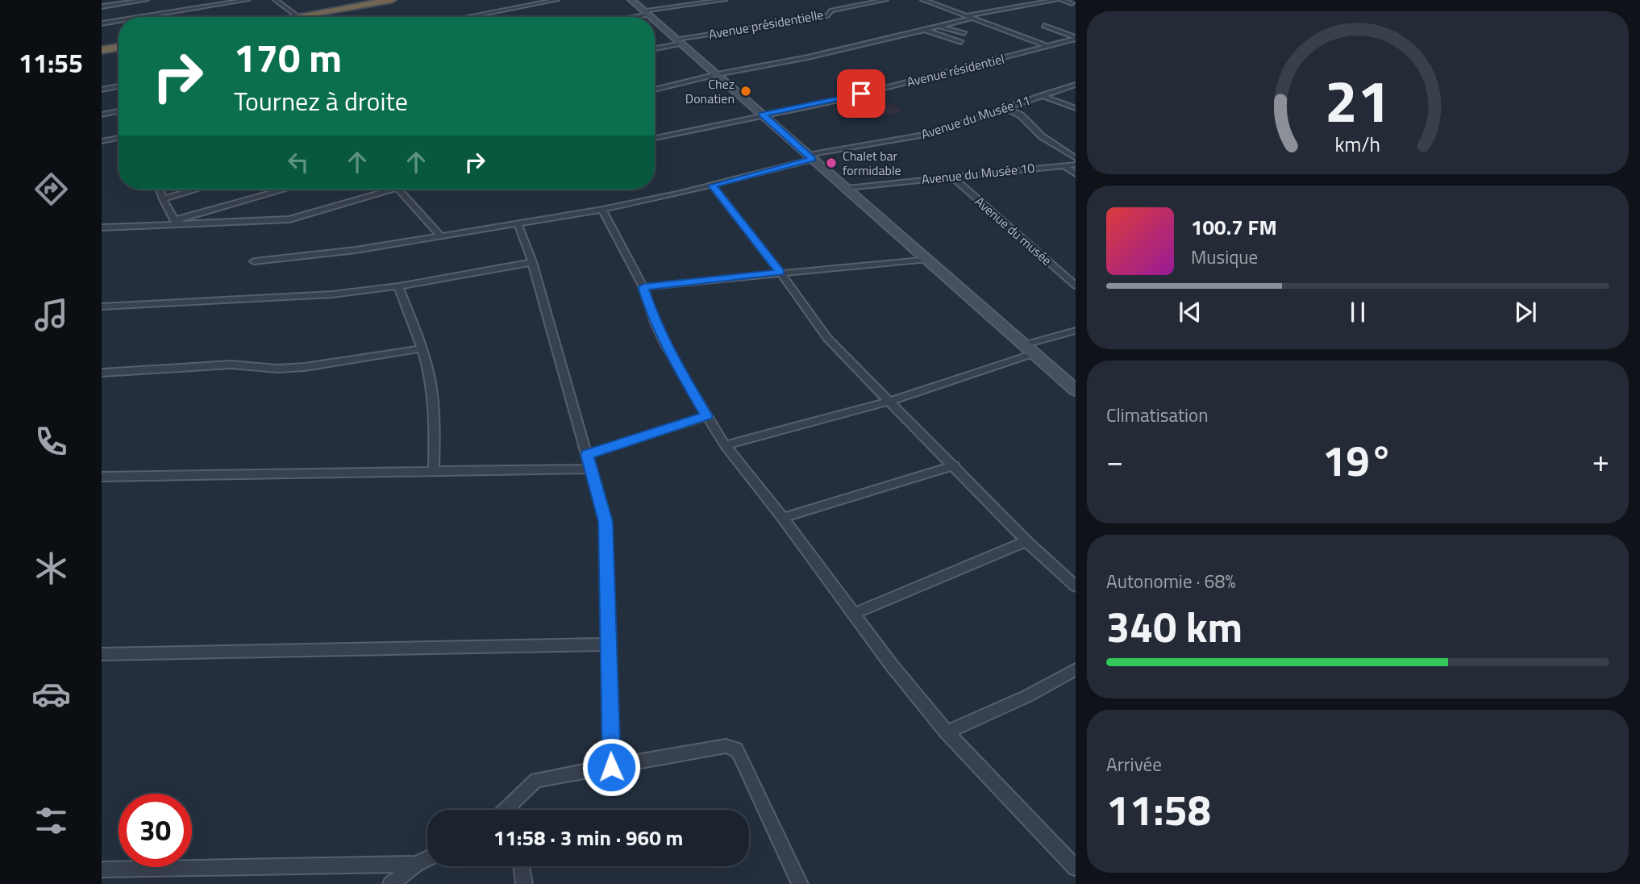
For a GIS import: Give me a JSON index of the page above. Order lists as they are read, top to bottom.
{
  "streets": {
    "street": [
      "Avenue présidentielle",
      "Avenue résidentiel",
      "Avenue du Musée 11",
      "Avenue du Musée 10",
      "Avenue du musée"
    ]
  },
  "crossings": [
    ["Avenue du Musée 10", "Avenue du musée"]
  ],
  "places": ["Chez Donatien", "Chalet bar formidable"],
  "page": {
    "tabs": "11:55",
    "turn": ["170 m", "Tournez à droite"],
    "song": ["100.7 FM", "Musique"],
    "tile": [
      "Climatisation",
      ["Autonomie · 68%", "340 km"],
      ["Arrivée", "11:58"]
    ],
    "heat": ["−", "19°", "+"],
    "limit": "30",
    "trip": "11:58 · 3 min · 960 m",
    "gauge": ["21", "km/h"]
  }
}
